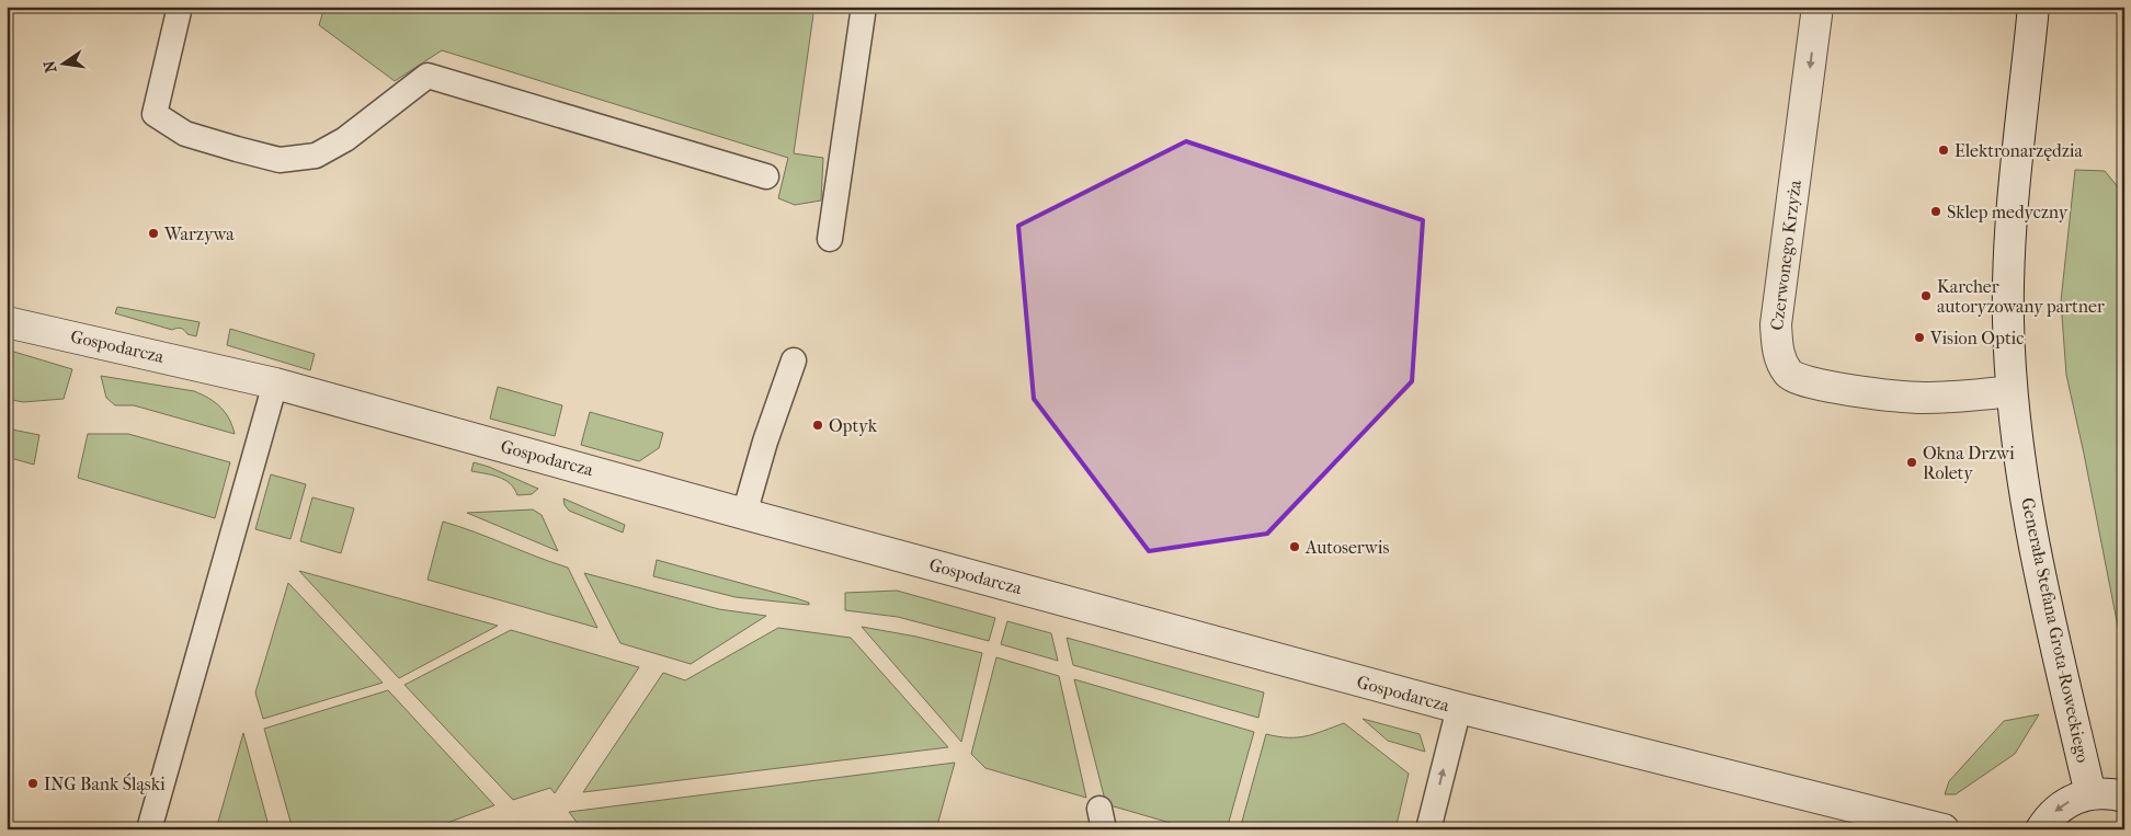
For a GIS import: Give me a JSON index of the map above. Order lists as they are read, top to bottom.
{
  "streets": {
    "street": ["Czerwonego Krzyża", "Gospodarcza", "Generała Stefana Grota-Roweckiego"]
  },
  "crossings": [
    ["Czerwonego Krzyża", "Generała Stefana Grota-Roweckiego"]
  ],
  "places": [
    "Elektronarzędzia",
    "Sklep medyczny",
    "Warzywa",
    "Karcher autoryzowany partner",
    "Vision Optic",
    "Optyk",
    "Okna Drzwi Rolety",
    "Autoserwis",
    "ING Bank Śląski"
  ],
  "north": "left"
}
